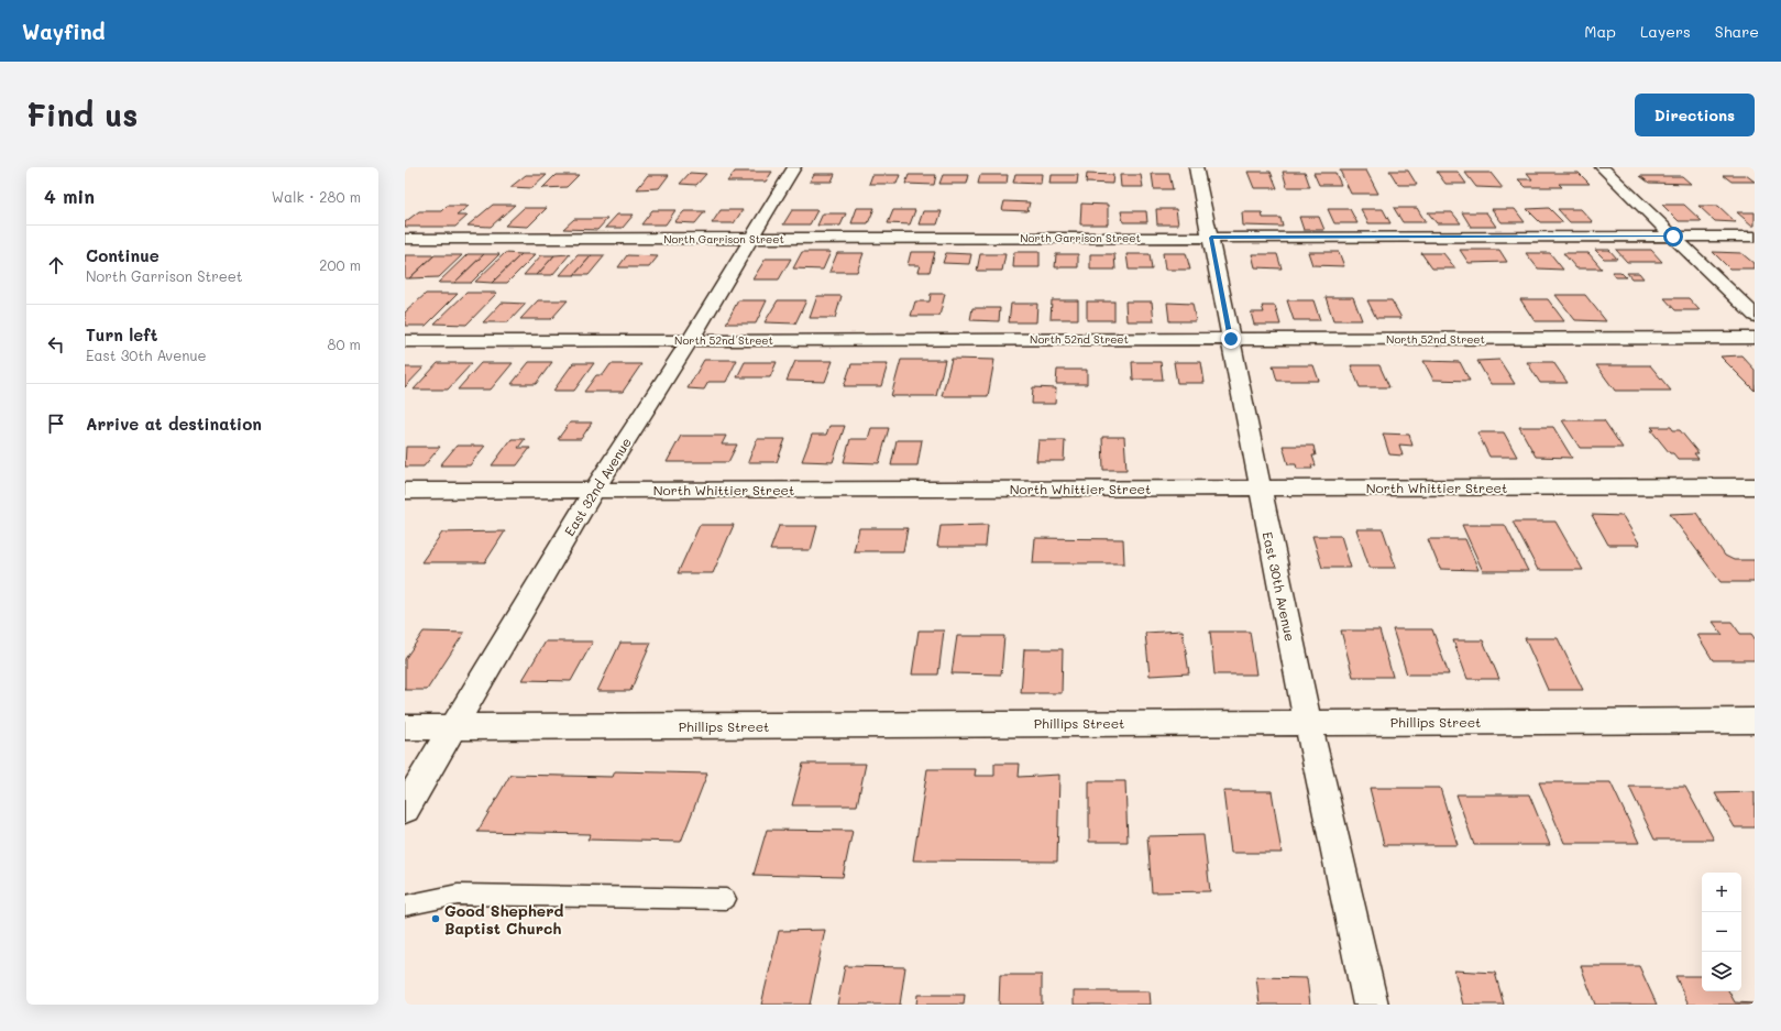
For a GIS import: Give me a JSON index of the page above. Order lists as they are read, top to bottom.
{
  "streets": {
    "street": [
      "North Garrison Street",
      "North 52nd Street",
      "East 32nd Avenue",
      "North Whittier Street",
      "East 30th Avenue",
      "Phillips Street"
    ]
  },
  "crossings": [
    ["North Garrison Street", "East 32nd Avenue"],
    ["North Garrison Street", "East 30th Avenue"],
    ["North 52nd Street", "East 32nd Avenue"],
    ["North 52nd Street", "East 30th Avenue"],
    ["East 32nd Avenue", "North Whittier Street"],
    ["East 32nd Avenue", "Phillips Street"],
    ["North Whittier Street", "East 30th Avenue"],
    ["East 30th Avenue", "Phillips Street"]
  ],
  "places": ["Good Shepherd Baptist Church"],
  "page": {
    "header": "Wayfind",
    "nav": ["Map", "Layers", "Share"],
    "buttons": "Directions",
    "title": "Find us",
    "heading": ["4 min", "Walk · 280 m"],
    "list": [
      ["Continue", "North Garrison Street", "200 m"],
      ["Turn left", "East 30th Avenue", "80 m"],
      "Arrive at destination"
    ],
    "map_buttons": ["+", "−"]
  }
}
